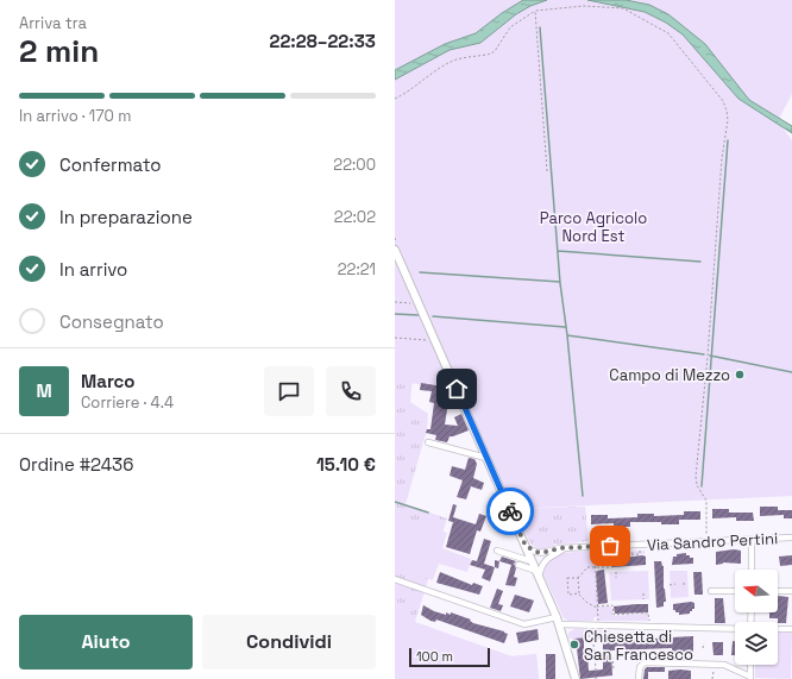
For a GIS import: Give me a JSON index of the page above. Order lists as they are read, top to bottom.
{
  "streets": {
    "street": ["Via Sandro Pertini"]
  },
  "parks": ["Parco Agricolo Nord Est"],
  "places": ["Campo di Mezzo", "Chiesetta di San Francesco"],
  "scale_bar": "100 m",
  "north": "left",
  "page": {
    "heading": ["2 min", "Arriva tra", "22:28–22:33"],
    "panel": [
      "Marco",
      "Corriere · 4.4",
      "Ordine #2436",
      "15.10 €"
    ],
    "bar": "In arrivo · 170 m",
    "list": [
      ["Confermato", "22:00"],
      ["In preparazione", "22:02"],
      ["In arrivo", "22:21"],
      "Consegnato"
    ],
    "round": "M",
    "buttons": ["Aiuto", "Condividi"],
    "scale": "100 m"
  }
}
